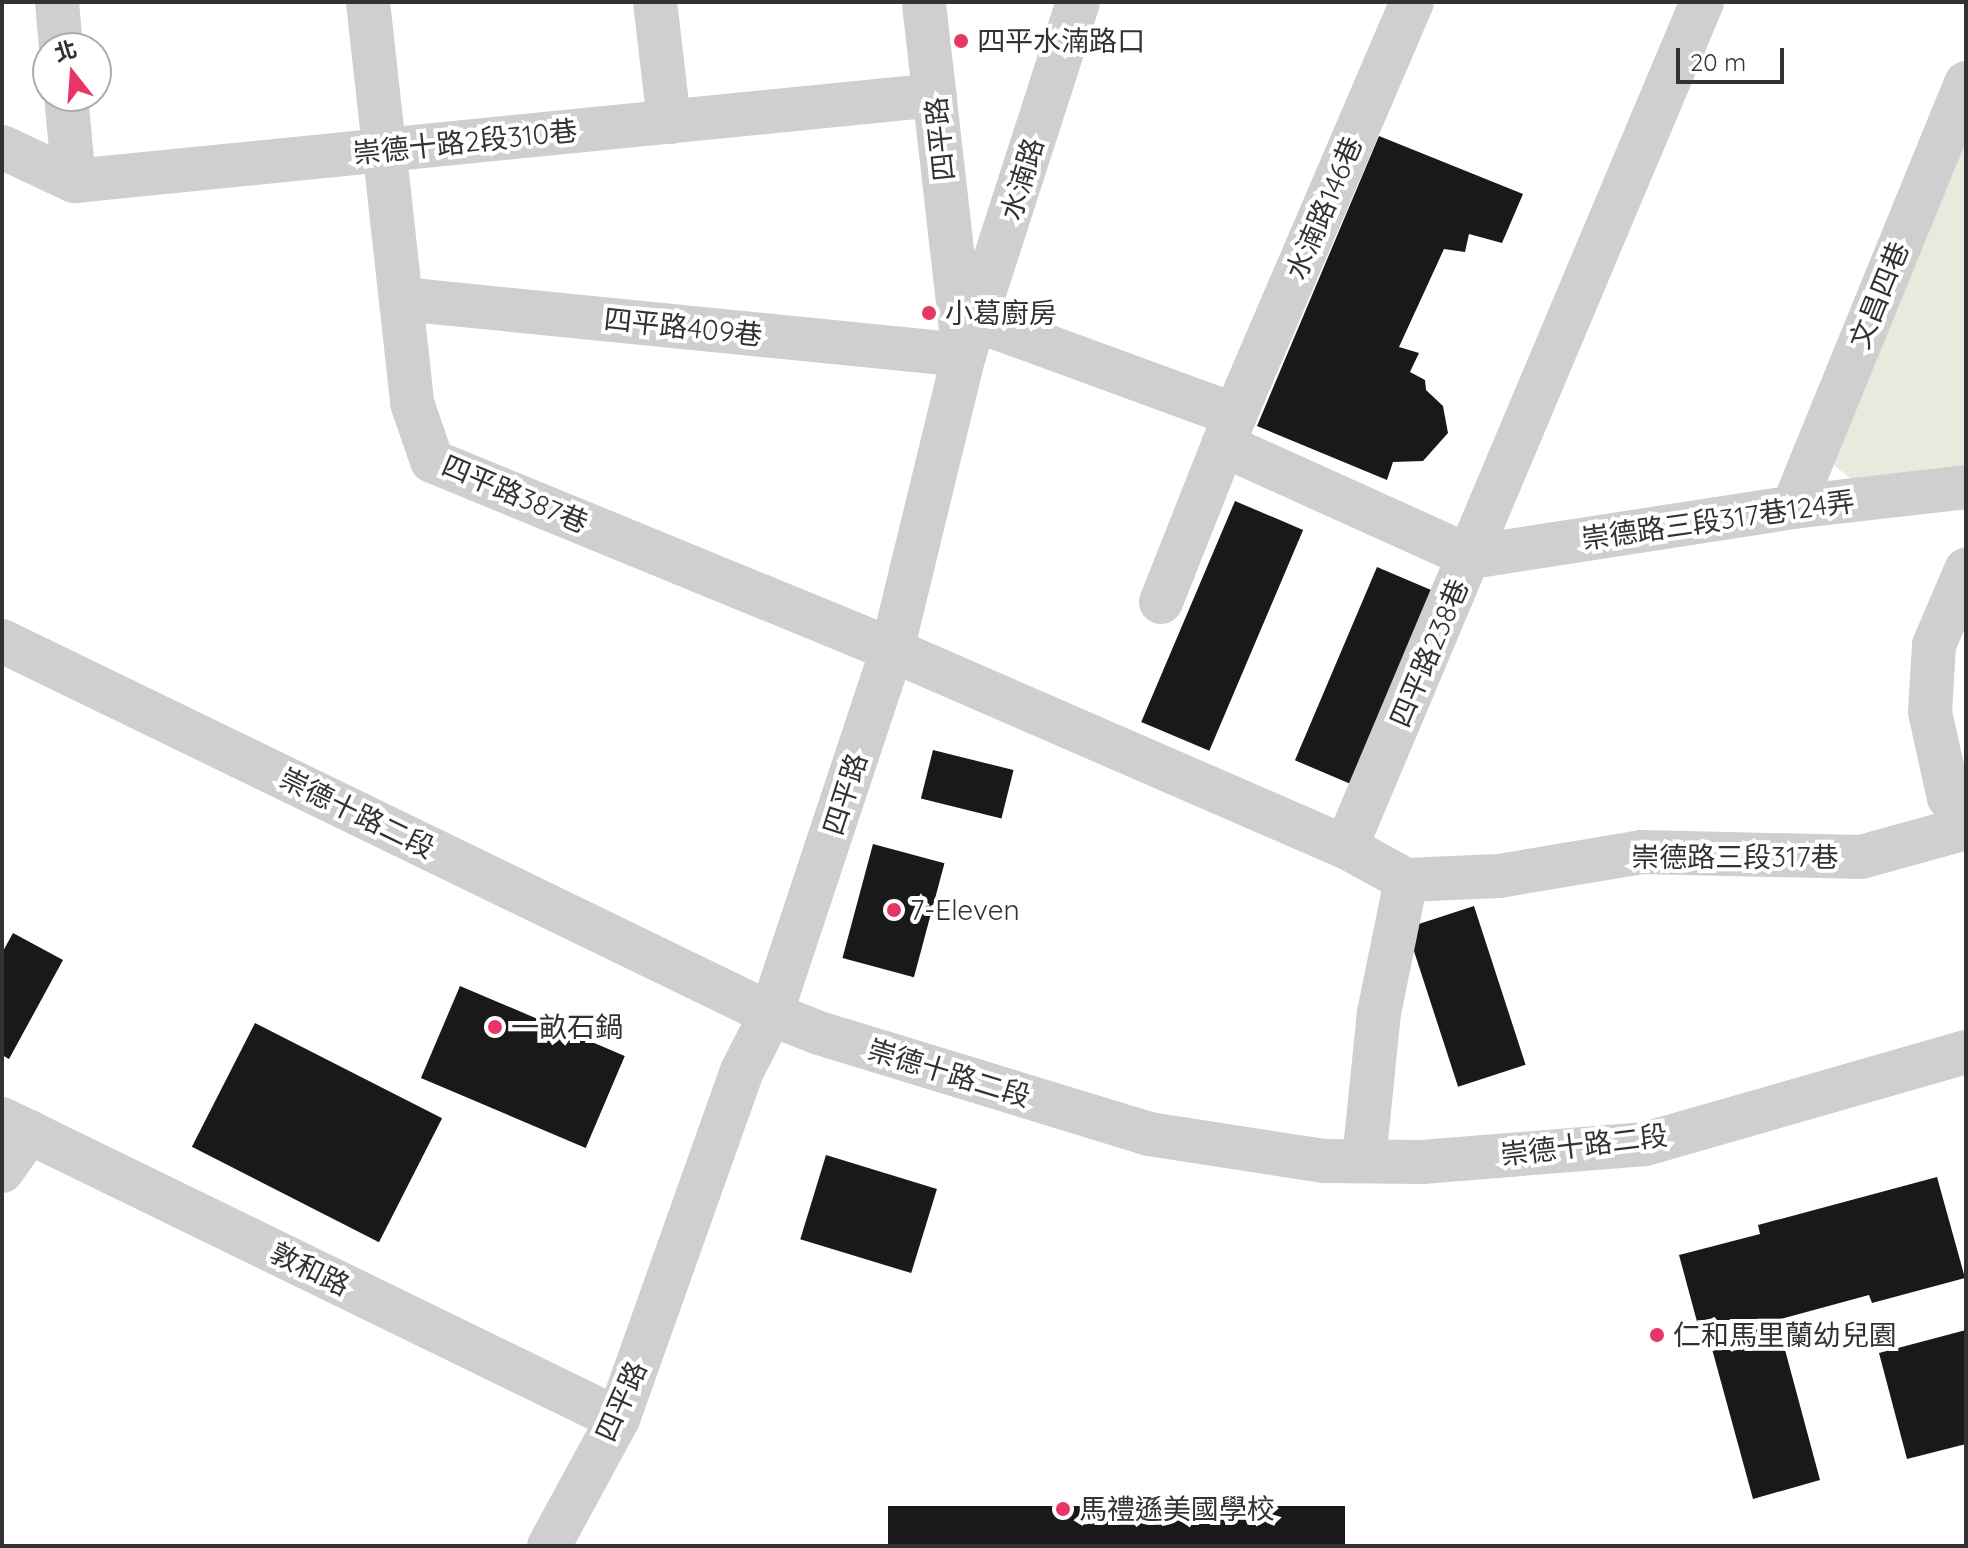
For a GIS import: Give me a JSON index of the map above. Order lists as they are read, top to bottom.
{
  "streets": {
    "street": [
      "四平路",
      "崇德十路2段310巷",
      "水湳路",
      "水湳路146巷",
      "文昌四巷",
      "四平路409巷",
      "四平路387巷",
      "崇德路三段317巷124弄",
      "四平路238巷",
      "崇德十路二段",
      "崇德路三段317巷",
      "敦和路"
    ]
  },
  "crossings": [
    ["四平路", "崇德十路2段310巷"],
    ["四平路", "水湳路"],
    ["四平路", "四平路409巷"],
    ["四平路", "四平路387巷"],
    ["四平路", "崇德十路二段"],
    ["四平路", "敦和路"],
    ["崇德十路2段310巷", "四平路387巷"],
    ["水湳路", "四平路409巷"],
    ["水湳路146巷", "四平路409巷"],
    ["文昌四巷", "崇德路三段317巷124弄"],
    ["四平路409巷", "四平路387巷"],
    ["四平路409巷", "崇德路三段317巷124弄"],
    ["四平路409巷", "四平路238巷"],
    ["崇德路三段317巷124弄", "四平路238巷"]
  ],
  "places": [
    "四平水湳路口",
    "小葛廚房",
    "7-Eleven",
    "一畝石鍋",
    "仁和馬里蘭幼兒園",
    "馬禮遜美國學校"
  ],
  "scale_bar": "20 m",
  "north": "top"
}
